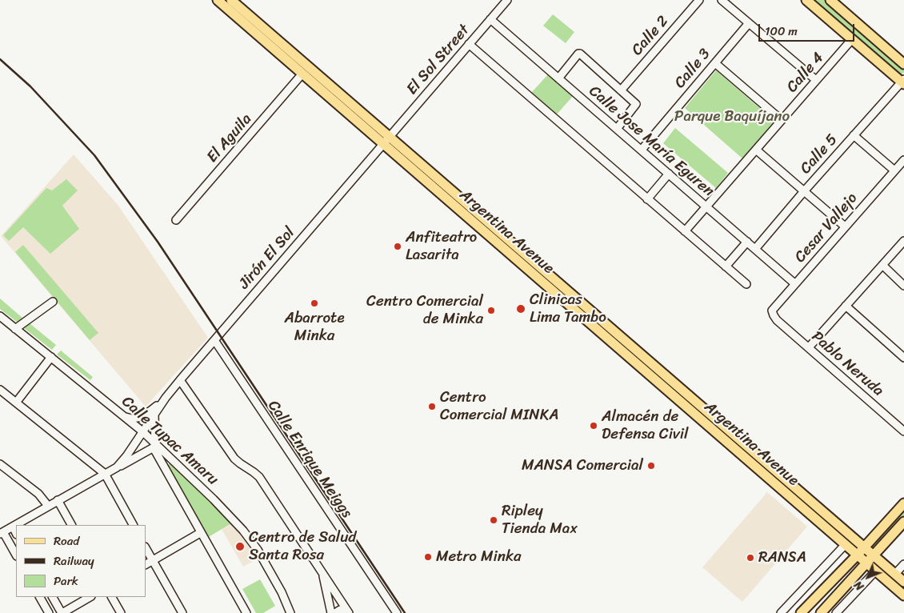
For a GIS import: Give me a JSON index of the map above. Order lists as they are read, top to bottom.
{
  "streets": {
    "main road": ["Argentina Avenue"],
    "street": [
      "Calle 2",
      "El Sol Street",
      "Calle 3",
      "Calle 4",
      "El Aguila",
      "Calle Jose María Eguren",
      "Calle 5",
      "Cesar Vallejo",
      "Jirón El Sol",
      "Pablo Neruda",
      "Calle Tupac Amaru",
      "Calle Enrique Meiggs"
    ]
  },
  "crossings": [
    ["El Sol Street", "Calle Jose María Eguren"],
    ["El Sol Street", "Argentina Avenue"],
    ["El Sol Street", "Jirón El Sol"],
    ["Calle 3", "Calle Jose María Eguren"],
    ["Calle 4", "Calle Jose María Eguren"],
    ["El Aguila", "Argentina Avenue"],
    ["Calle Jose María Eguren", "Calle 5"],
    ["Calle Jose María Eguren", "Cesar Vallejo"],
    ["Cesar Vallejo", "Pablo Neruda"],
    ["Argentina Avenue", "Jirón El Sol"],
    ["Jirón El Sol", "Calle Tupac Amaru"],
    ["Jirón El Sol", "Calle Enrique Meiggs"]
  ],
  "parks": ["Parque Baquíjano"],
  "places": [
    "Anfiteatro Lasarita",
    "Abarrote Minka",
    "Clinicas Lima Tambo",
    "Centro Comercial de Minka",
    "Centro Comercial MINKA",
    "Almacén de Defensa Civil",
    "MANSA Comercial",
    "Ripley Tienda Max",
    "Centro de Salud Santa Rosa",
    "Metro Minka",
    "RANSA"
  ],
  "legend": ["Road", "Railway", "Park"],
  "scale_bar": "100 m",
  "north": "bottom left"
}
